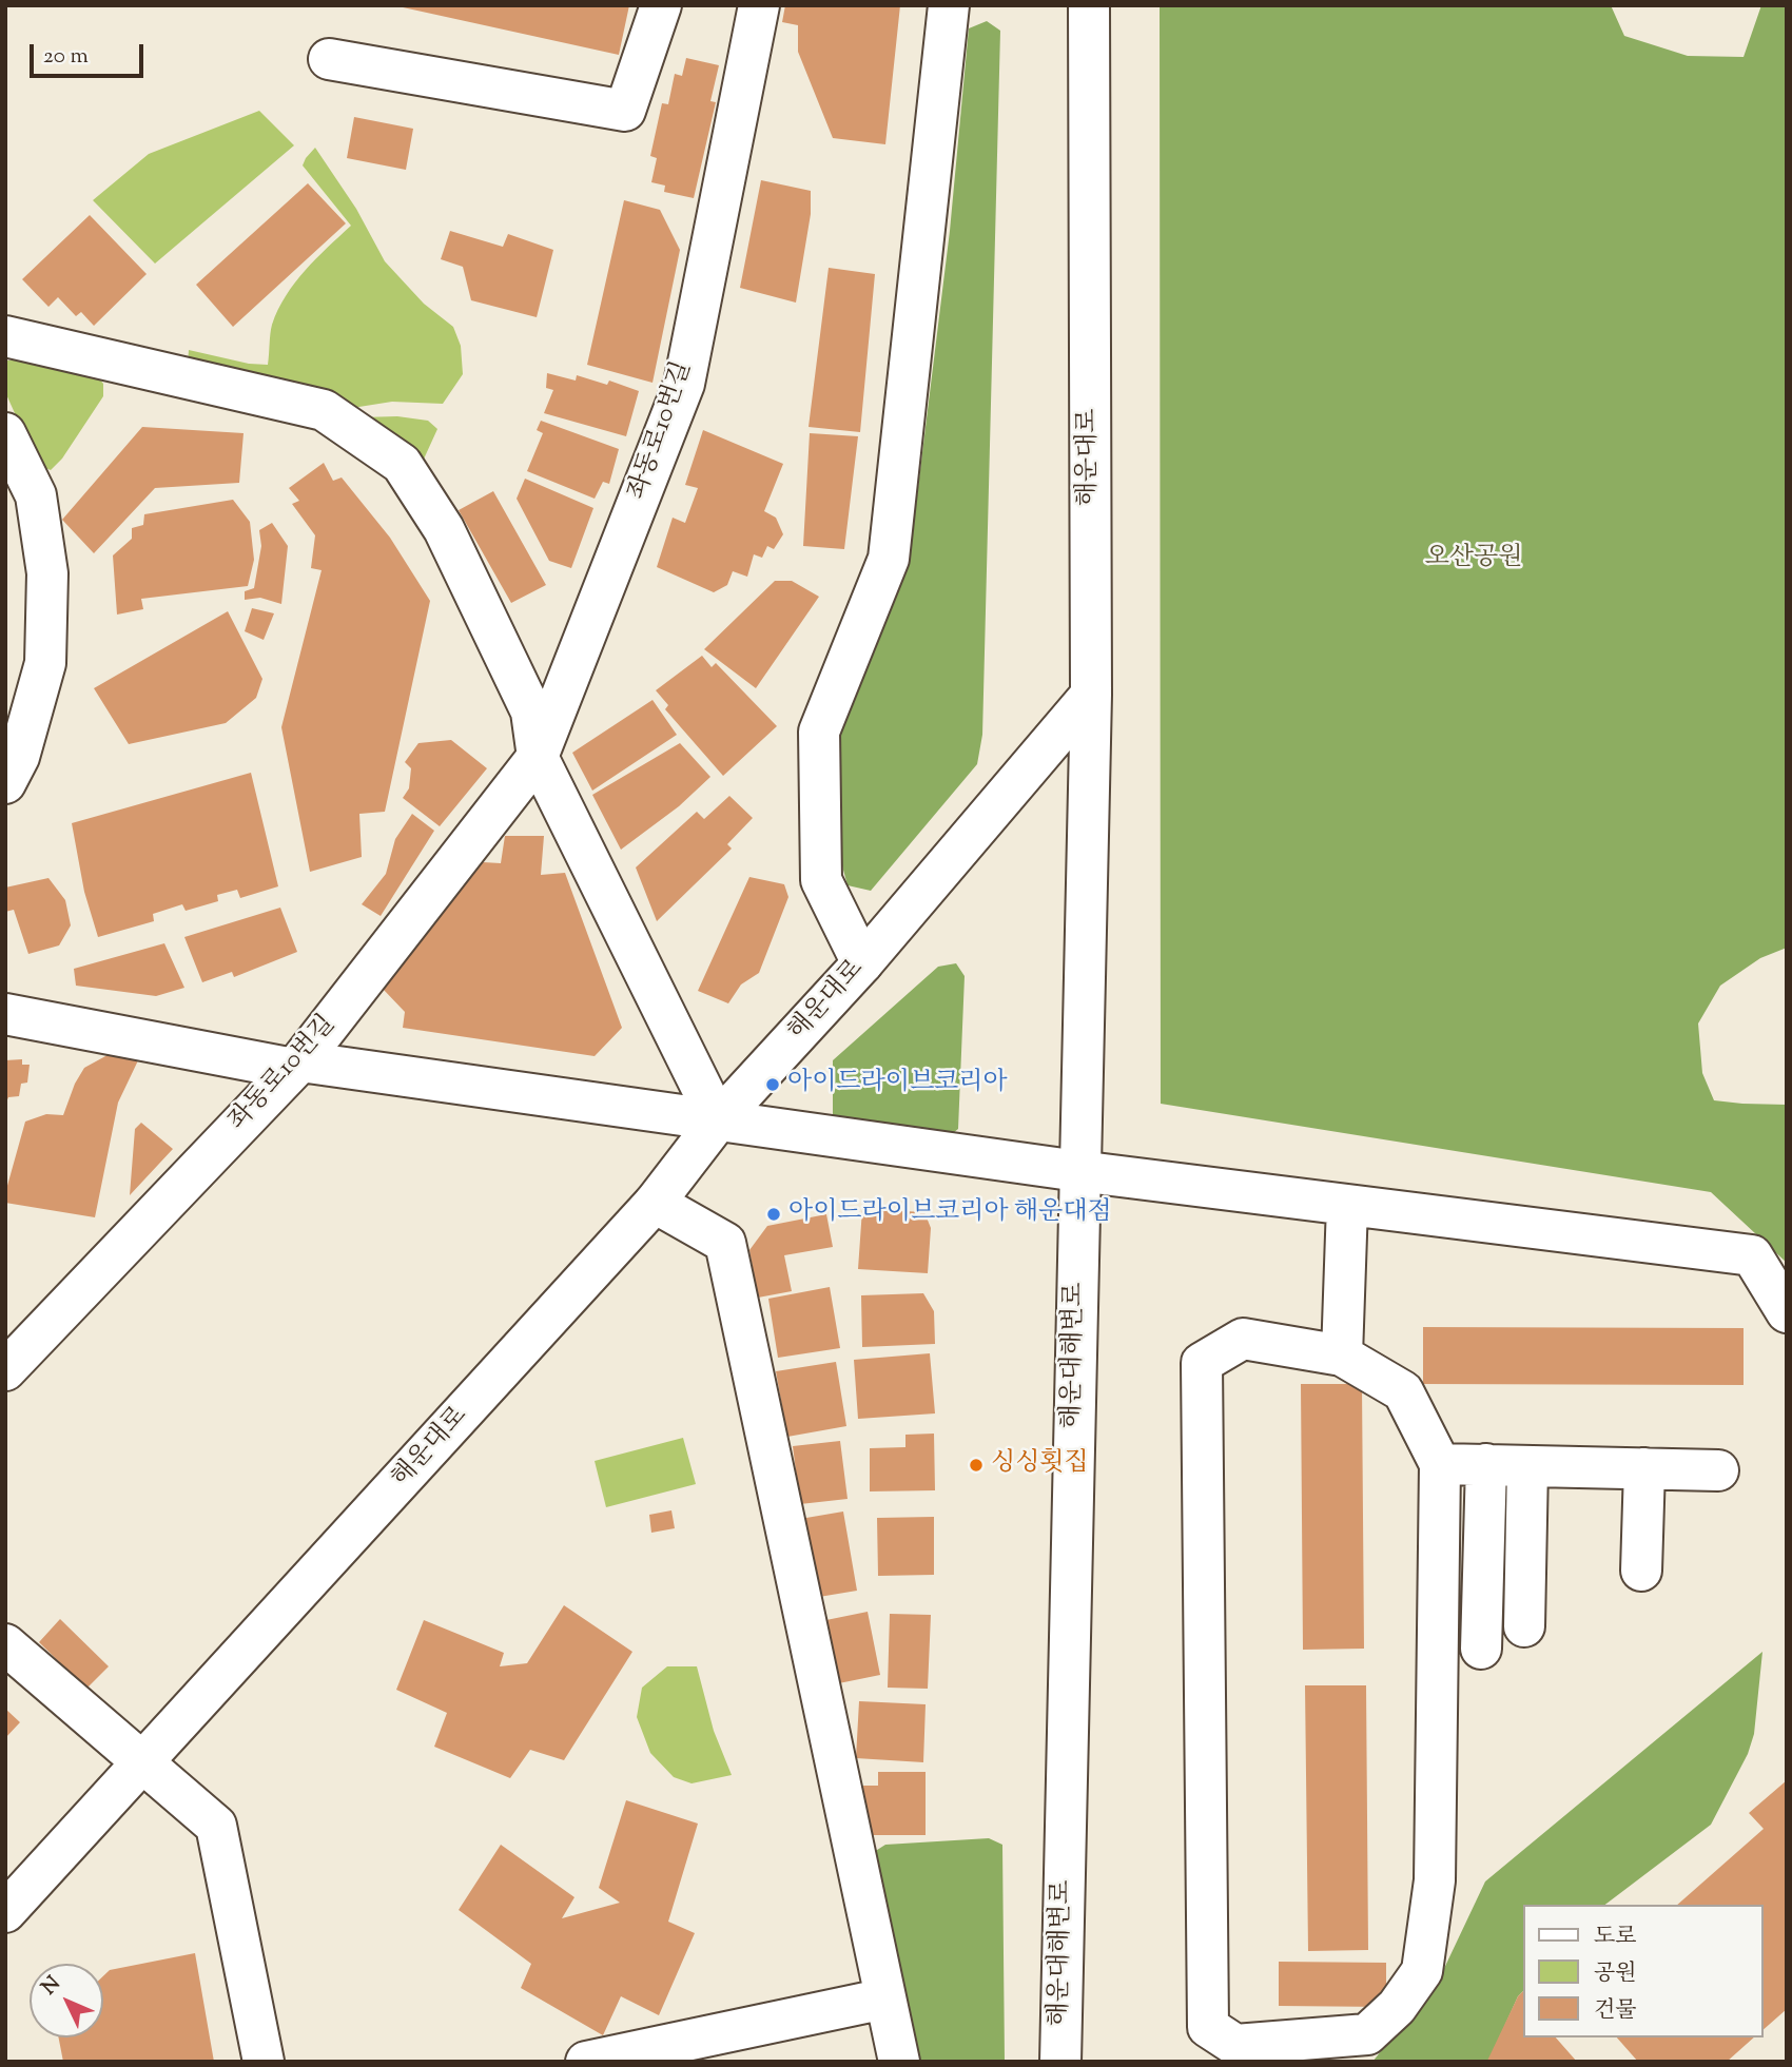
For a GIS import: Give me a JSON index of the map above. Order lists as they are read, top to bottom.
{
  "streets": {
    "street": ["좌동로10번길", "해운대로", "해운대해변로"]
  },
  "crossings": [
    ["해운대로", "해운대해변로"]
  ],
  "parks": ["오산공원"],
  "places": ["아이드라이브코리아", "아이드라이브코리아 해운대점", "싱싱횟집"],
  "legend": ["도로", "공원", "건물"],
  "scale_bar": "20 m",
  "north": "top left"
}
